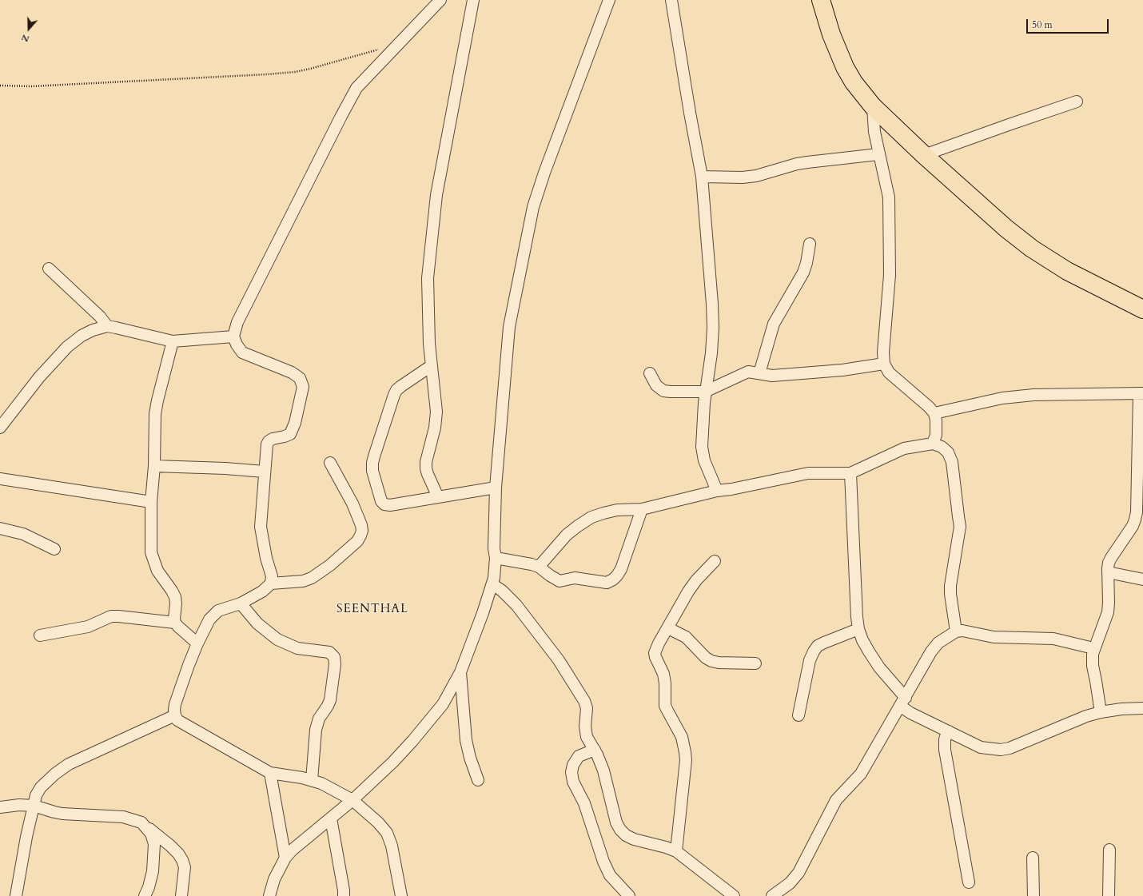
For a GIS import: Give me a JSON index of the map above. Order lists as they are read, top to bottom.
{
  "districts": ["SEENTHAL"],
  "scale_bar": "50 m",
  "north": "bottom"
}
